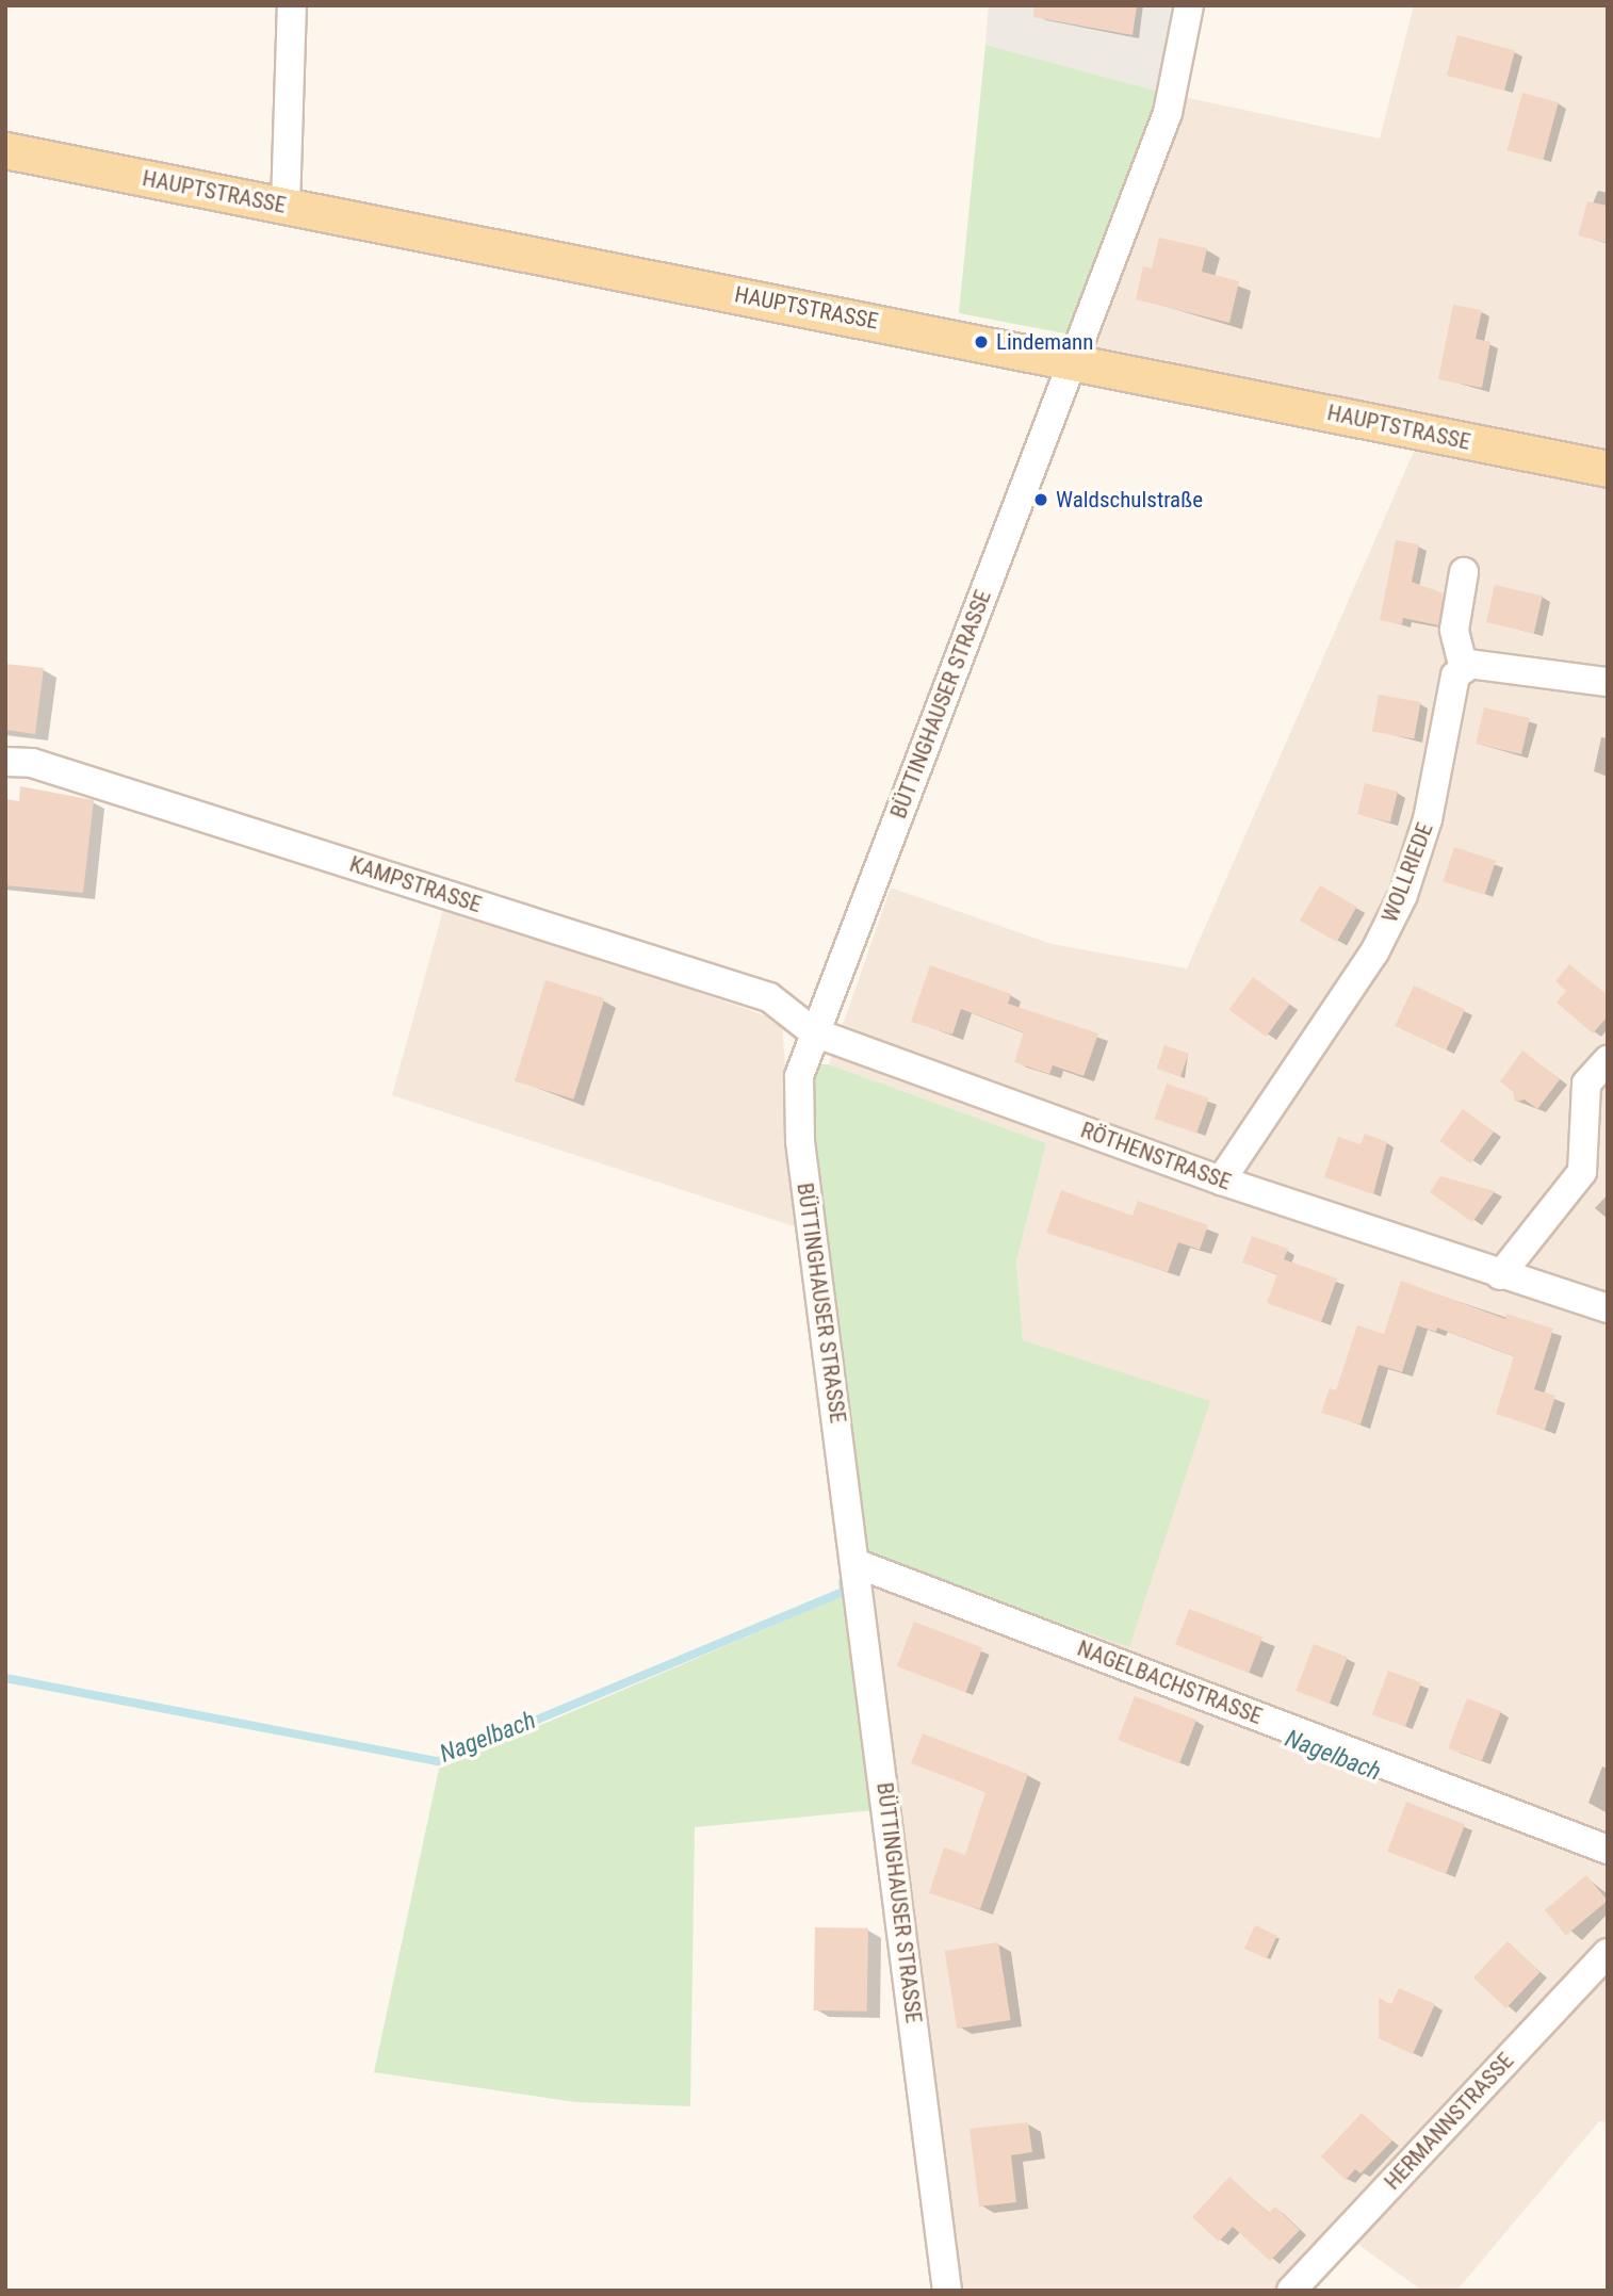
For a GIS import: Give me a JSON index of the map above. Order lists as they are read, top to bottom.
{
  "streets": {
    "main road": ["HAUPTSTRASSE"],
    "street": [
      "BÜTTINGHAUSER STRASSE",
      "WOLLRIEDE",
      "KAMPSTRASSE",
      "RÖTHENSTRASSE",
      "NAGELBACHSTRASSE",
      "HERMANNSTRASSE"
    ]
  },
  "crossings": [
    ["HAUPTSTRASSE", "BÜTTINGHAUSER STRASSE"],
    ["BÜTTINGHAUSER STRASSE", "KAMPSTRASSE"],
    ["BÜTTINGHAUSER STRASSE", "RÖTHENSTRASSE"],
    ["BÜTTINGHAUSER STRASSE", "NAGELBACHSTRASSE"],
    ["WOLLRIEDE", "RÖTHENSTRASSE"],
    ["KAMPSTRASSE", "RÖTHENSTRASSE"]
  ],
  "water": ["Nagelbach"],
  "places": ["Lindemann", "Waldschulstraße"]
}
